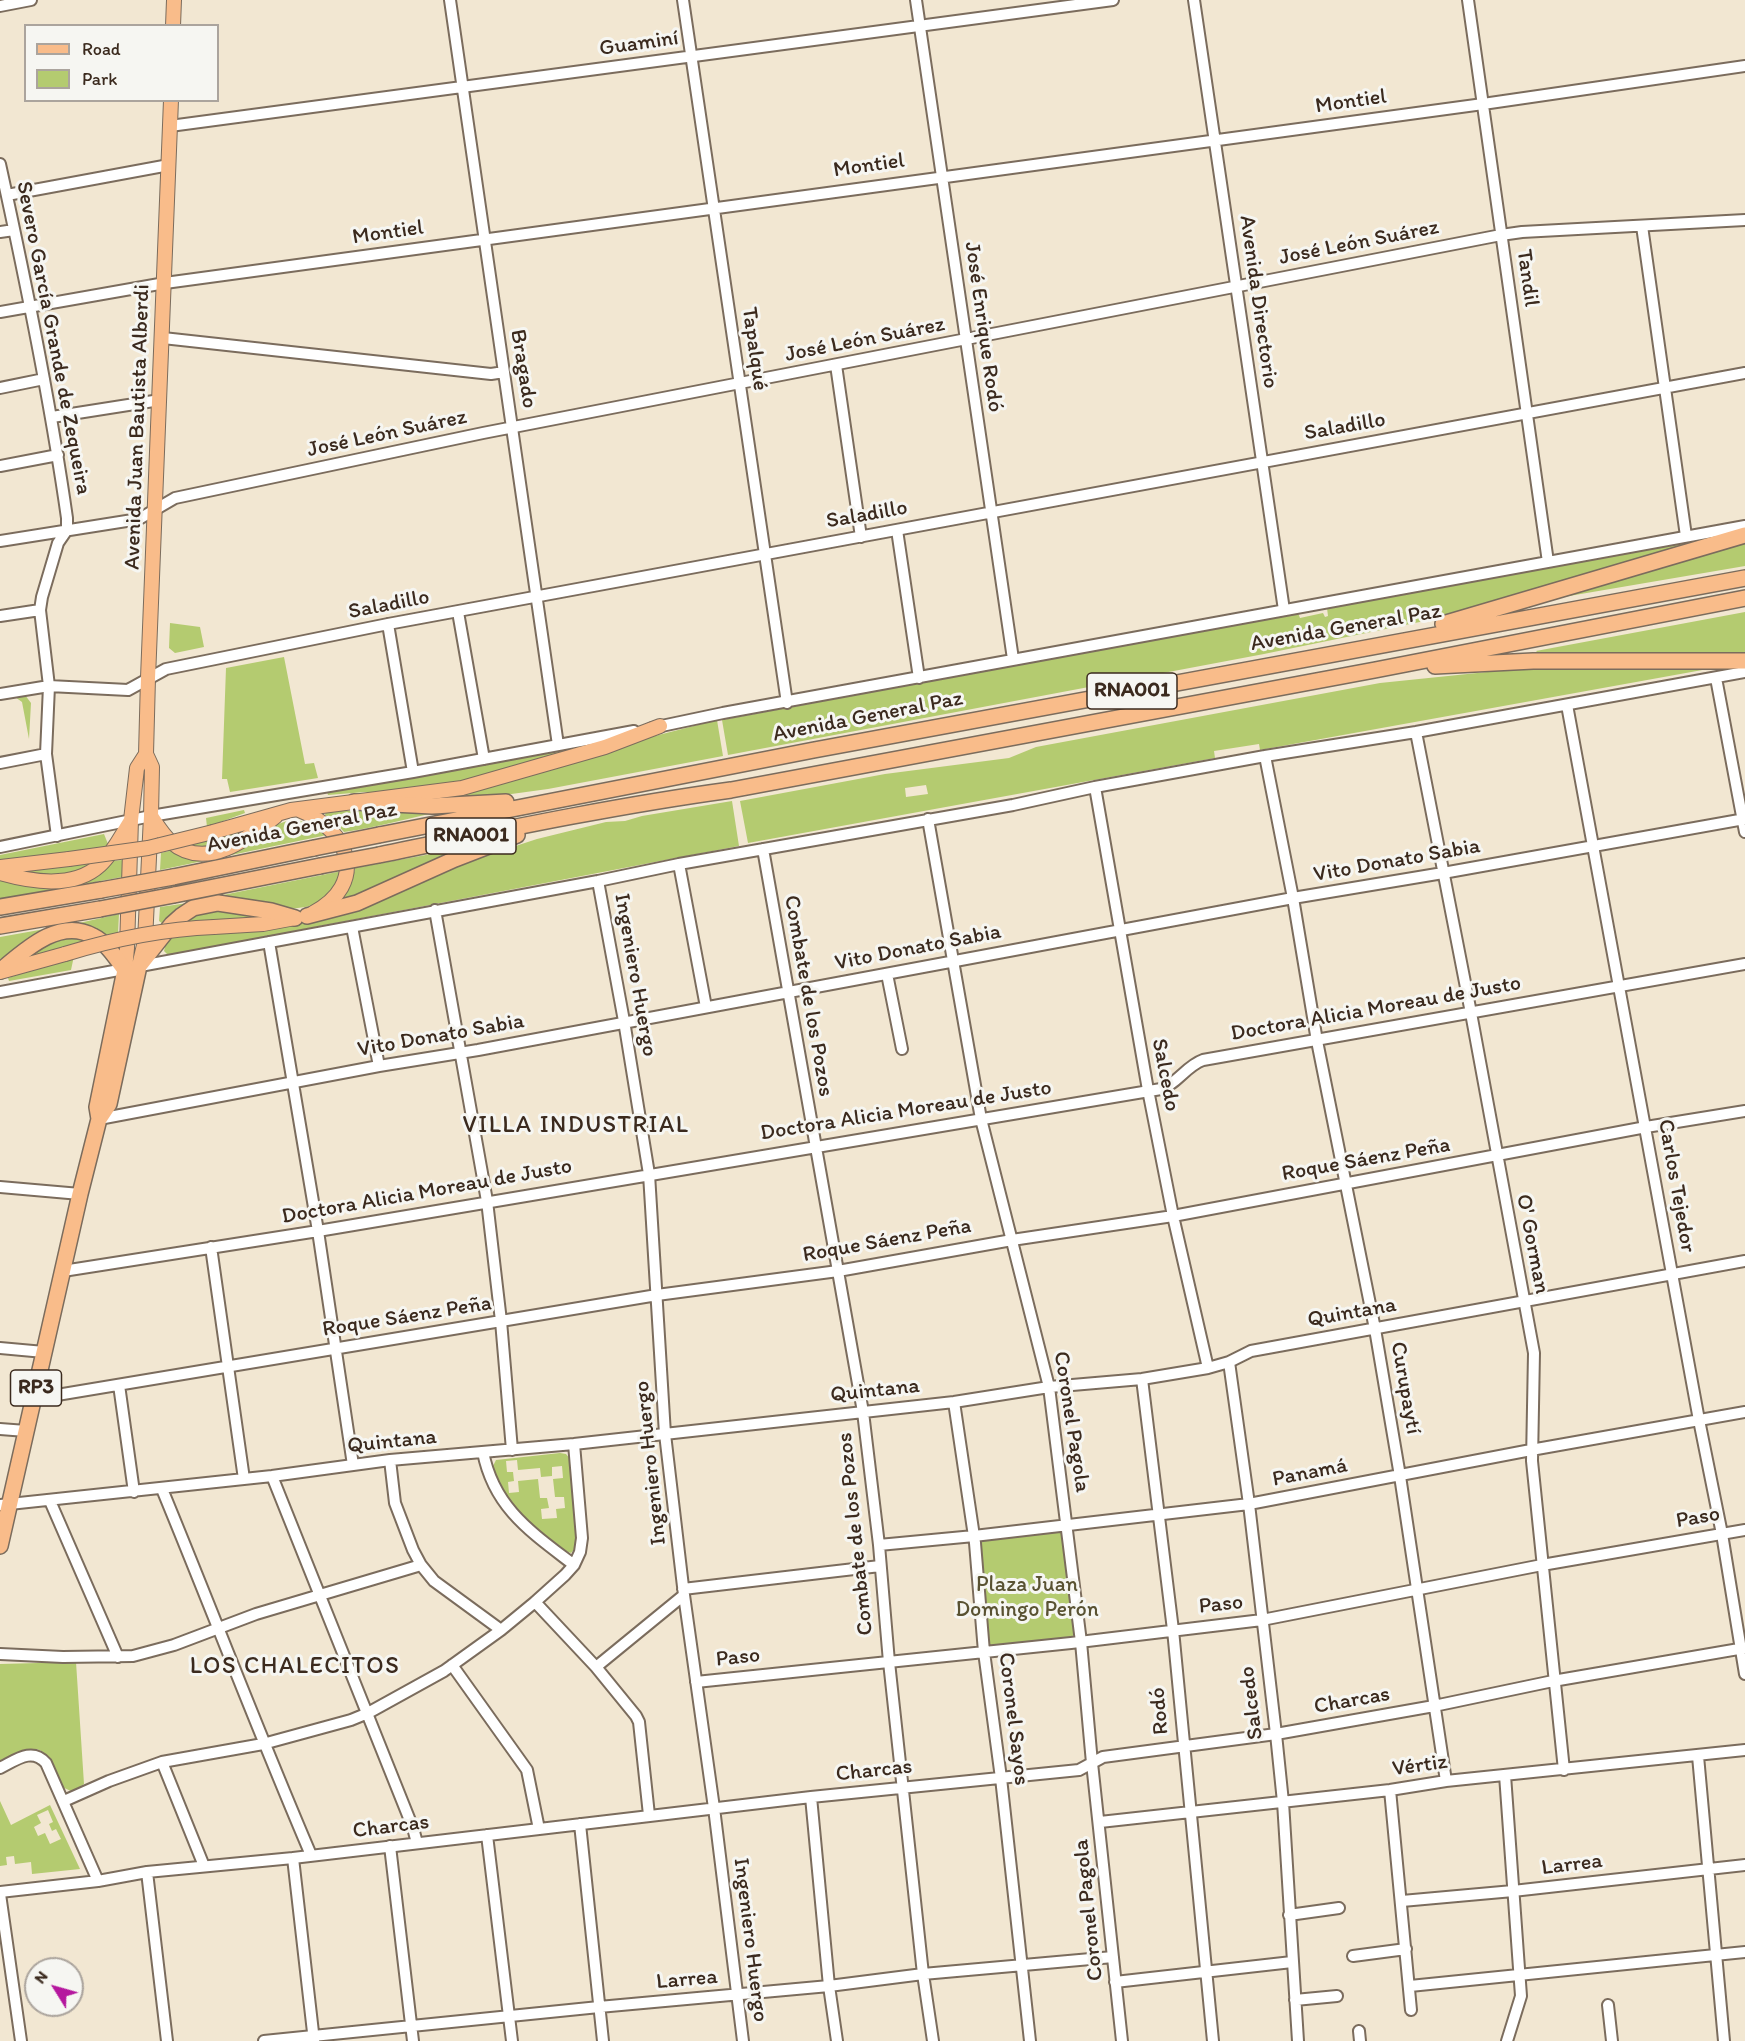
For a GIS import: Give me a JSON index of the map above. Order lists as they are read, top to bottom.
{
  "streets": {
    "highway": ["Avenida General Paz", "RNA001", "RP3"],
    "main road": ["Avenida Juan Bautista Alberdi"],
    "street": [
      "Guaminí",
      "Montiel",
      "José León Suárez",
      "Tandil",
      "Avenida Directorio",
      "José Enrique Rodó",
      "Severo García Grande de Zequeira",
      "Tapalqué",
      "Bragado",
      "Saladillo",
      "Vito Donato Sabia",
      "Ingeniero Huergo",
      "Combate de los Pozos",
      "Doctora Alicia Moreau de Justo",
      "Salcedo",
      "Roque Sáenz Peña",
      "Carlos Tejedor",
      "O' Gorman",
      "Quintana",
      "Curupaytí",
      "Coronel Pagola",
      "Panamá",
      "Paso",
      "Charcas",
      "Rodó",
      "Coronel Sayos",
      "Vértiz",
      "Larrea"
    ]
  },
  "crossings": [
    ["Guaminí", "José Enrique Rodó"],
    ["Guaminí", "Tapalqué"],
    ["Guaminí", "Bragado"],
    ["Guaminí", "Avenida Juan Bautista Alberdi"],
    ["Montiel", "Tandil"],
    ["Montiel", "Avenida Directorio"],
    ["Montiel", "José Enrique Rodó"],
    ["Montiel", "Severo García Grande de Zequeira"],
    ["Montiel", "Tapalqué"],
    ["Montiel", "Bragado"],
    ["Montiel", "Avenida Juan Bautista Alberdi"],
    ["José León Suárez", "Tandil"],
    ["José León Suárez", "Avenida Directorio"],
    ["José León Suárez", "José Enrique Rodó"],
    ["José León Suárez", "Severo García Grande de Zequeira"],
    ["José León Suárez", "Tapalqué"],
    ["José León Suárez", "Bragado"],
    ["José León Suárez", "Avenida Juan Bautista Alberdi"],
    ["Tandil", "Saladillo"],
    ["Tandil", "Avenida General Paz"],
    ["Avenida Directorio", "Saladillo"],
    ["Avenida Directorio", "Avenida General Paz"],
    ["José Enrique Rodó", "Saladillo"],
    ["José Enrique Rodó", "Avenida General Paz"],
    ["Tapalqué", "Saladillo"],
    ["Tapalqué", "Avenida General Paz"],
    ["Bragado", "Saladillo"],
    ["Bragado", "Avenida General Paz"],
    ["Avenida Juan Bautista Alberdi", "Saladillo"],
    ["Avenida Juan Bautista Alberdi", "Avenida General Paz"],
    ["Avenida Juan Bautista Alberdi", "RP3"],
    ["Vito Donato Sabia", "Ingeniero Huergo"],
    ["Vito Donato Sabia", "Combate de los Pozos"],
    ["Vito Donato Sabia", "Salcedo"],
    ["Vito Donato Sabia", "Carlos Tejedor"],
    ["Vito Donato Sabia", "O' Gorman"],
    ["Vito Donato Sabia", "RP3"],
    ["Vito Donato Sabia", "Curupaytí"],
    ["Vito Donato Sabia", "Coronel Pagola"],
    ["Ingeniero Huergo", "Doctora Alicia Moreau de Justo"],
    ["Ingeniero Huergo", "Roque Sáenz Peña"],
    ["Ingeniero Huergo", "Quintana"],
    ["Ingeniero Huergo", "Paso"],
    ["Ingeniero Huergo", "Charcas"],
    ["Ingeniero Huergo", "Larrea"],
    ["Combate de los Pozos", "Doctora Alicia Moreau de Justo"],
    ["Combate de los Pozos", "Roque Sáenz Peña"],
    ["Combate de los Pozos", "Quintana"],
    ["Combate de los Pozos", "Panamá"],
    ["Combate de los Pozos", "Paso"],
    ["Combate de los Pozos", "Charcas"],
    ["Combate de los Pozos", "Larrea"],
    ["Doctora Alicia Moreau de Justo", "Salcedo"],
    ["Doctora Alicia Moreau de Justo", "Carlos Tejedor"],
    ["Doctora Alicia Moreau de Justo", "O' Gorman"],
    ["Doctora Alicia Moreau de Justo", "RP3"],
    ["Doctora Alicia Moreau de Justo", "Curupaytí"],
    ["Doctora Alicia Moreau de Justo", "Coronel Pagola"],
    ["Salcedo", "Roque Sáenz Peña"],
    ["Salcedo", "Quintana"],
    ["Salcedo", "Panamá"],
    ["Salcedo", "Paso"],
    ["Salcedo", "Charcas"],
    ["Salcedo", "Vértiz"],
    ["Roque Sáenz Peña", "Carlos Tejedor"],
    ["Roque Sáenz Peña", "O' Gorman"],
    ["Roque Sáenz Peña", "RP3"],
    ["Roque Sáenz Peña", "Curupaytí"],
    ["Roque Sáenz Peña", "Coronel Pagola"],
    ["Carlos Tejedor", "Quintana"],
    ["Carlos Tejedor", "Panamá"],
    ["Carlos Tejedor", "Paso"],
    ["Carlos Tejedor", "Charcas"],
    ["O' Gorman", "Quintana"],
    ["O' Gorman", "Panamá"],
    ["O' Gorman", "Paso"],
    ["O' Gorman", "Charcas"],
    ["O' Gorman", "Vértiz"],
    ["Quintana", "RP3"],
    ["Quintana", "Curupaytí"],
    ["Quintana", "Coronel Pagola"],
    ["Quintana", "Rodó"],
    ["Quintana", "Coronel Sayos"],
    ["Curupaytí", "Panamá"],
    ["Curupaytí", "Paso"],
    ["Curupaytí", "Charcas"],
    ["Curupaytí", "Vértiz"],
    ["Coronel Pagola", "Panamá"],
    ["Coronel Pagola", "Paso"],
    ["Coronel Pagola", "Charcas"],
    ["Coronel Pagola", "Vértiz"],
    ["Coronel Pagola", "Larrea"],
    ["Panamá", "Rodó"],
    ["Panamá", "Coronel Sayos"],
    ["Paso", "Rodó"],
    ["Paso", "Coronel Sayos"],
    ["Charcas", "Rodó"],
    ["Charcas", "Coronel Sayos"],
    ["Rodó", "Vértiz"],
    ["Coronel Sayos", "Larrea"]
  ],
  "districts": ["VILLA INDUSTRIAL", "LOS CHALECITOS"],
  "parks": ["Plaza Juan Domingo Perón"],
  "legend": ["Road", "Park"],
  "north": "top left"
}
